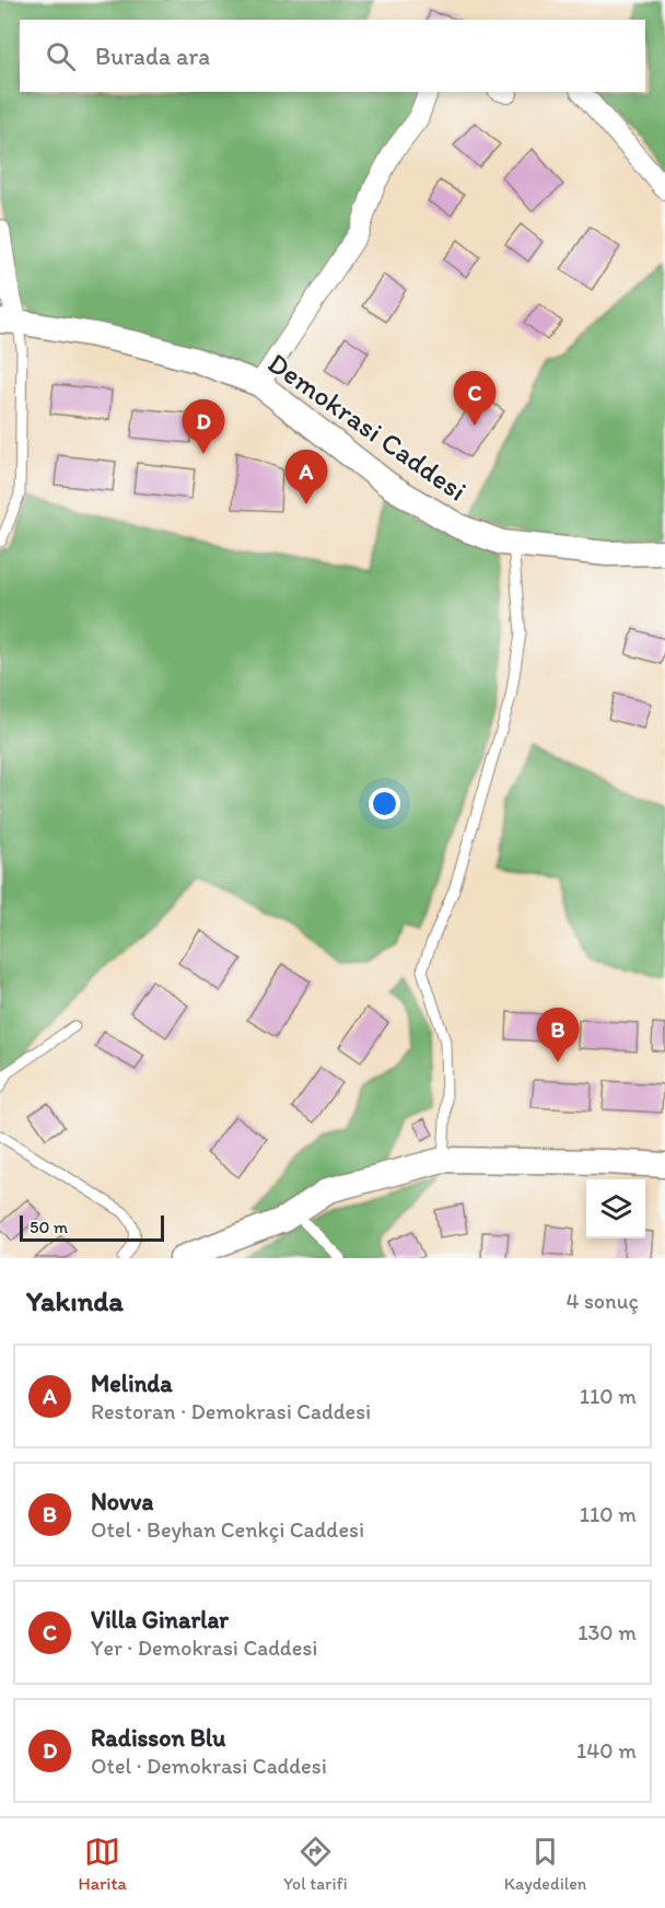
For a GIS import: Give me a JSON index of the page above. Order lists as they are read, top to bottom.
{
  "streets": {
    "street": ["Demokrasi Caddesi"]
  },
  "scale_bar": "50 m",
  "page": {
    "search": "Burada ara",
    "pins": [
      "C",
      "D",
      "A",
      "B"
    ],
    "scale": "50 m",
    "heading": ["Yakında", "4 sonuç"],
    "list": [
      {
        "mark": "A",
        "name": "Melinda",
        "note": "Restoran · Demokrasi Caddesi",
        "value": "110 m"
      },
      {
        "mark": "B",
        "name": "Novva",
        "note": "Otel · Beyhan Cenkçi Caddesi",
        "value": "110 m"
      },
      {
        "mark": "C",
        "name": "Villa Ginarlar",
        "note": "Yer · Demokrasi Caddesi",
        "value": "130 m"
      },
      {
        "mark": "D",
        "name": "Radisson Blu",
        "note": "Otel · Demokrasi Caddesi",
        "value": "140 m"
      }
    ],
    "nav": ["Harita", "Yol tarifi", "Kaydedilen"]
  }
}
